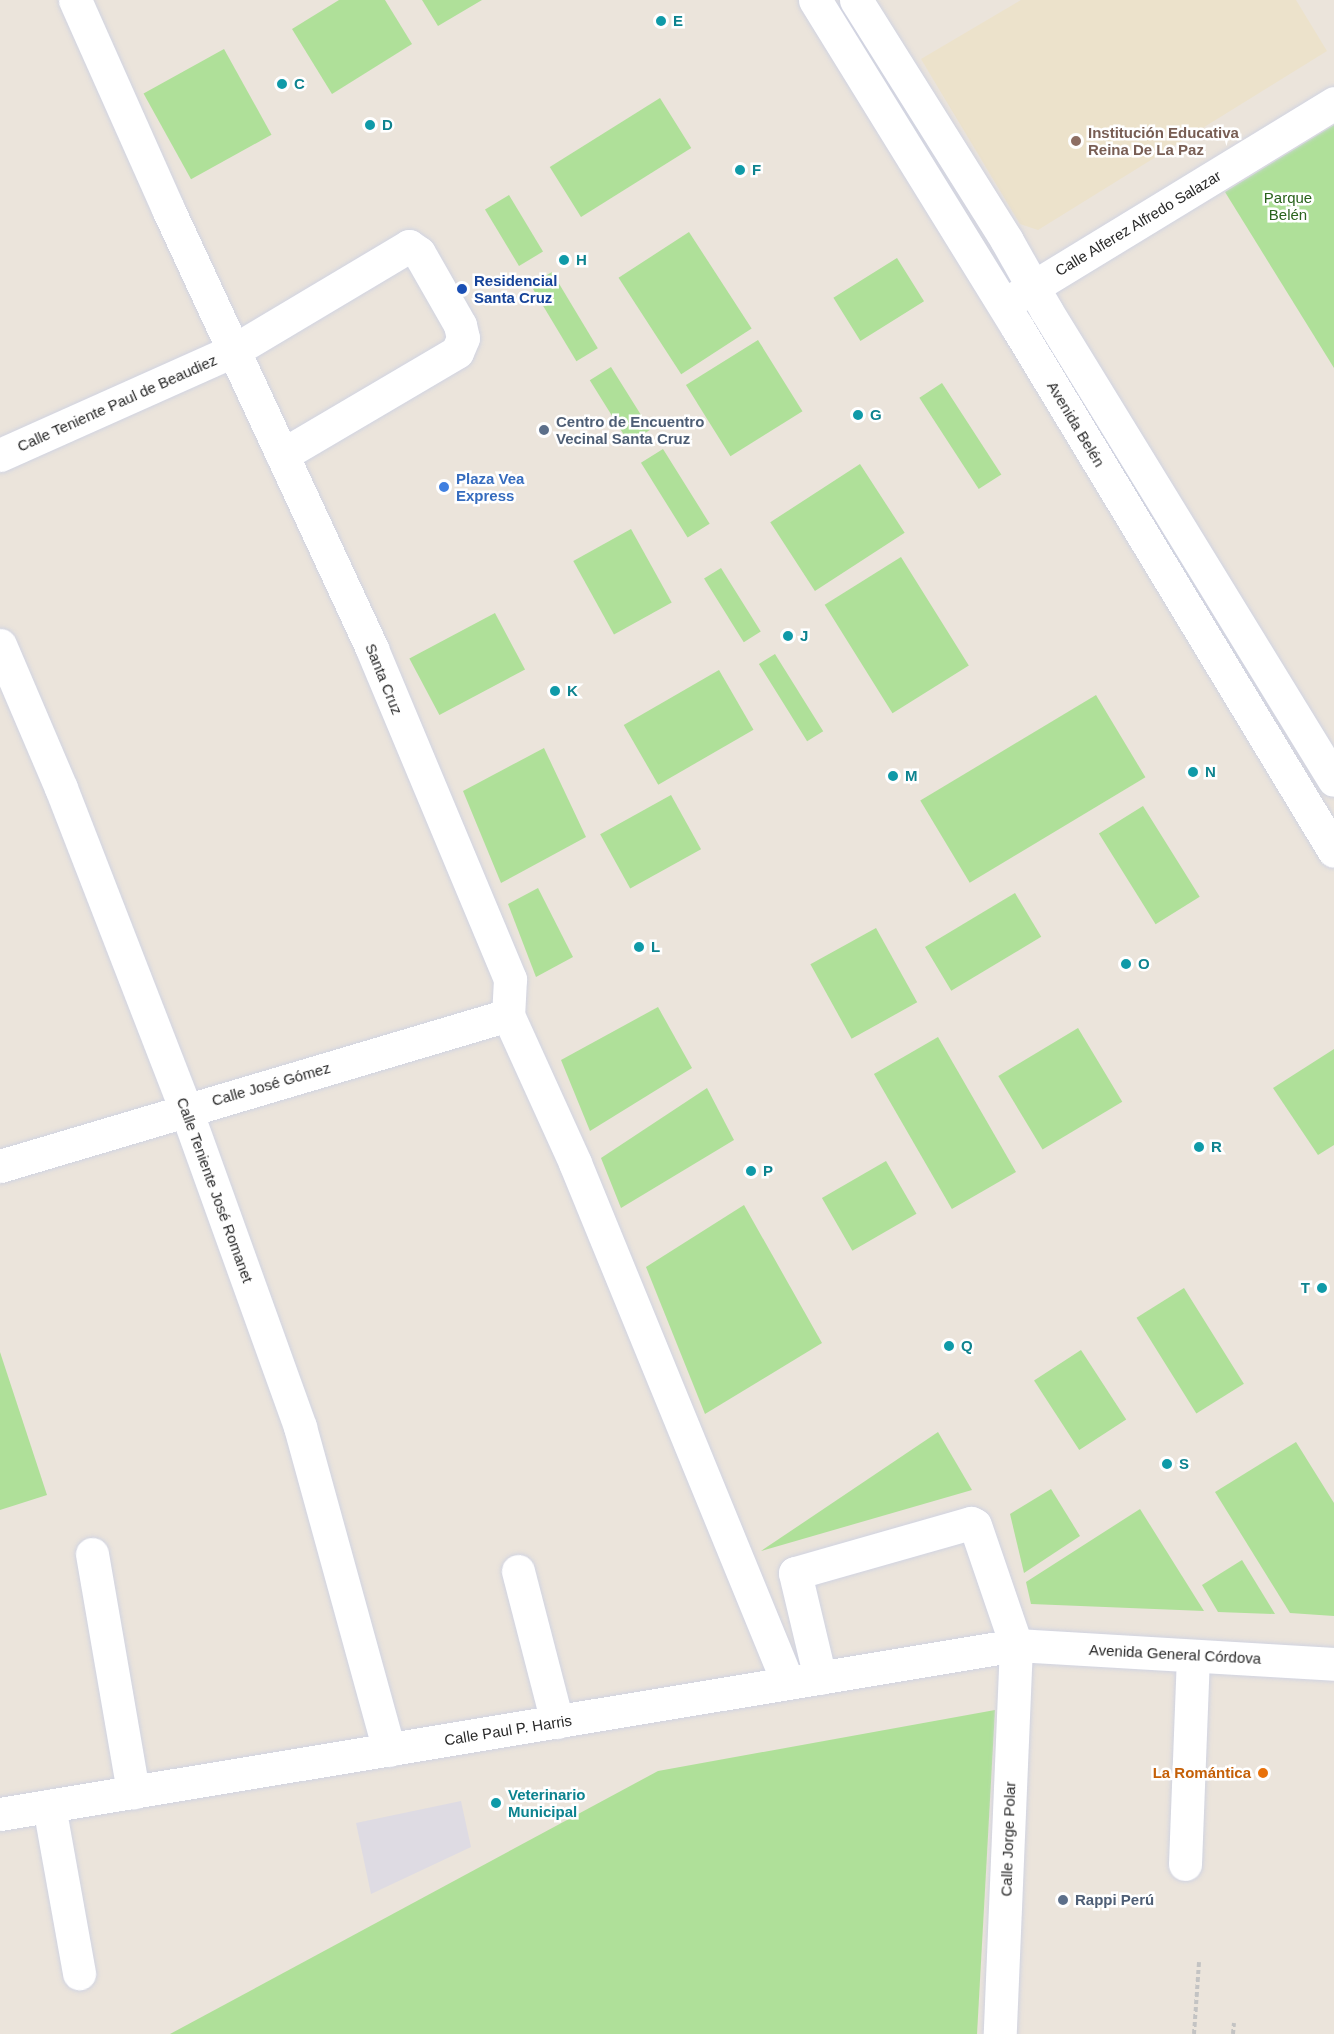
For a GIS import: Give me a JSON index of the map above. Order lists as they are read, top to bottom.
{
  "streets": {
    "street": [
      "Calle Alferez Alfredo Salazar",
      "Calle Teniente Paul de Beaudiez",
      "Avenida Belén",
      "Santa Cruz",
      "Calle José Gómez",
      "Calle Teniente José Romanet",
      "Avenida General Córdova",
      "Calle Paul P. Harris",
      "Calle Jorge Polar"
    ]
  },
  "crossings": [
    ["Calle Alferez Alfredo Salazar", "Avenida Belén"],
    ["Calle Teniente Paul de Beaudiez", "Santa Cruz"],
    ["Santa Cruz", "Calle José Gómez"],
    ["Calle José Gómez", "Calle Teniente José Romanet"],
    ["Calle Teniente José Romanet", "Calle Paul P. Harris"],
    ["Avenida General Córdova", "Calle Paul P. Harris"],
    ["Avenida General Córdova", "Calle Jorge Polar"],
    ["Calle Paul P. Harris", "Calle Jorge Polar"]
  ],
  "parks": ["Parque Belén"],
  "places": [
    "E",
    "C",
    "D",
    "Institución Educativa Reina De La Paz",
    "F",
    "H",
    "Residencial Santa Cruz",
    "G",
    "Centro de Encuentro Vecinal Santa Cruz",
    "Plaza Vea Express",
    "J",
    "K",
    "N",
    "M",
    "L",
    "O",
    "R",
    "P",
    "T",
    "Q",
    "S",
    "La Romántica",
    "Veterinario Municipal",
    "Rappi Perú"
  ]
}
